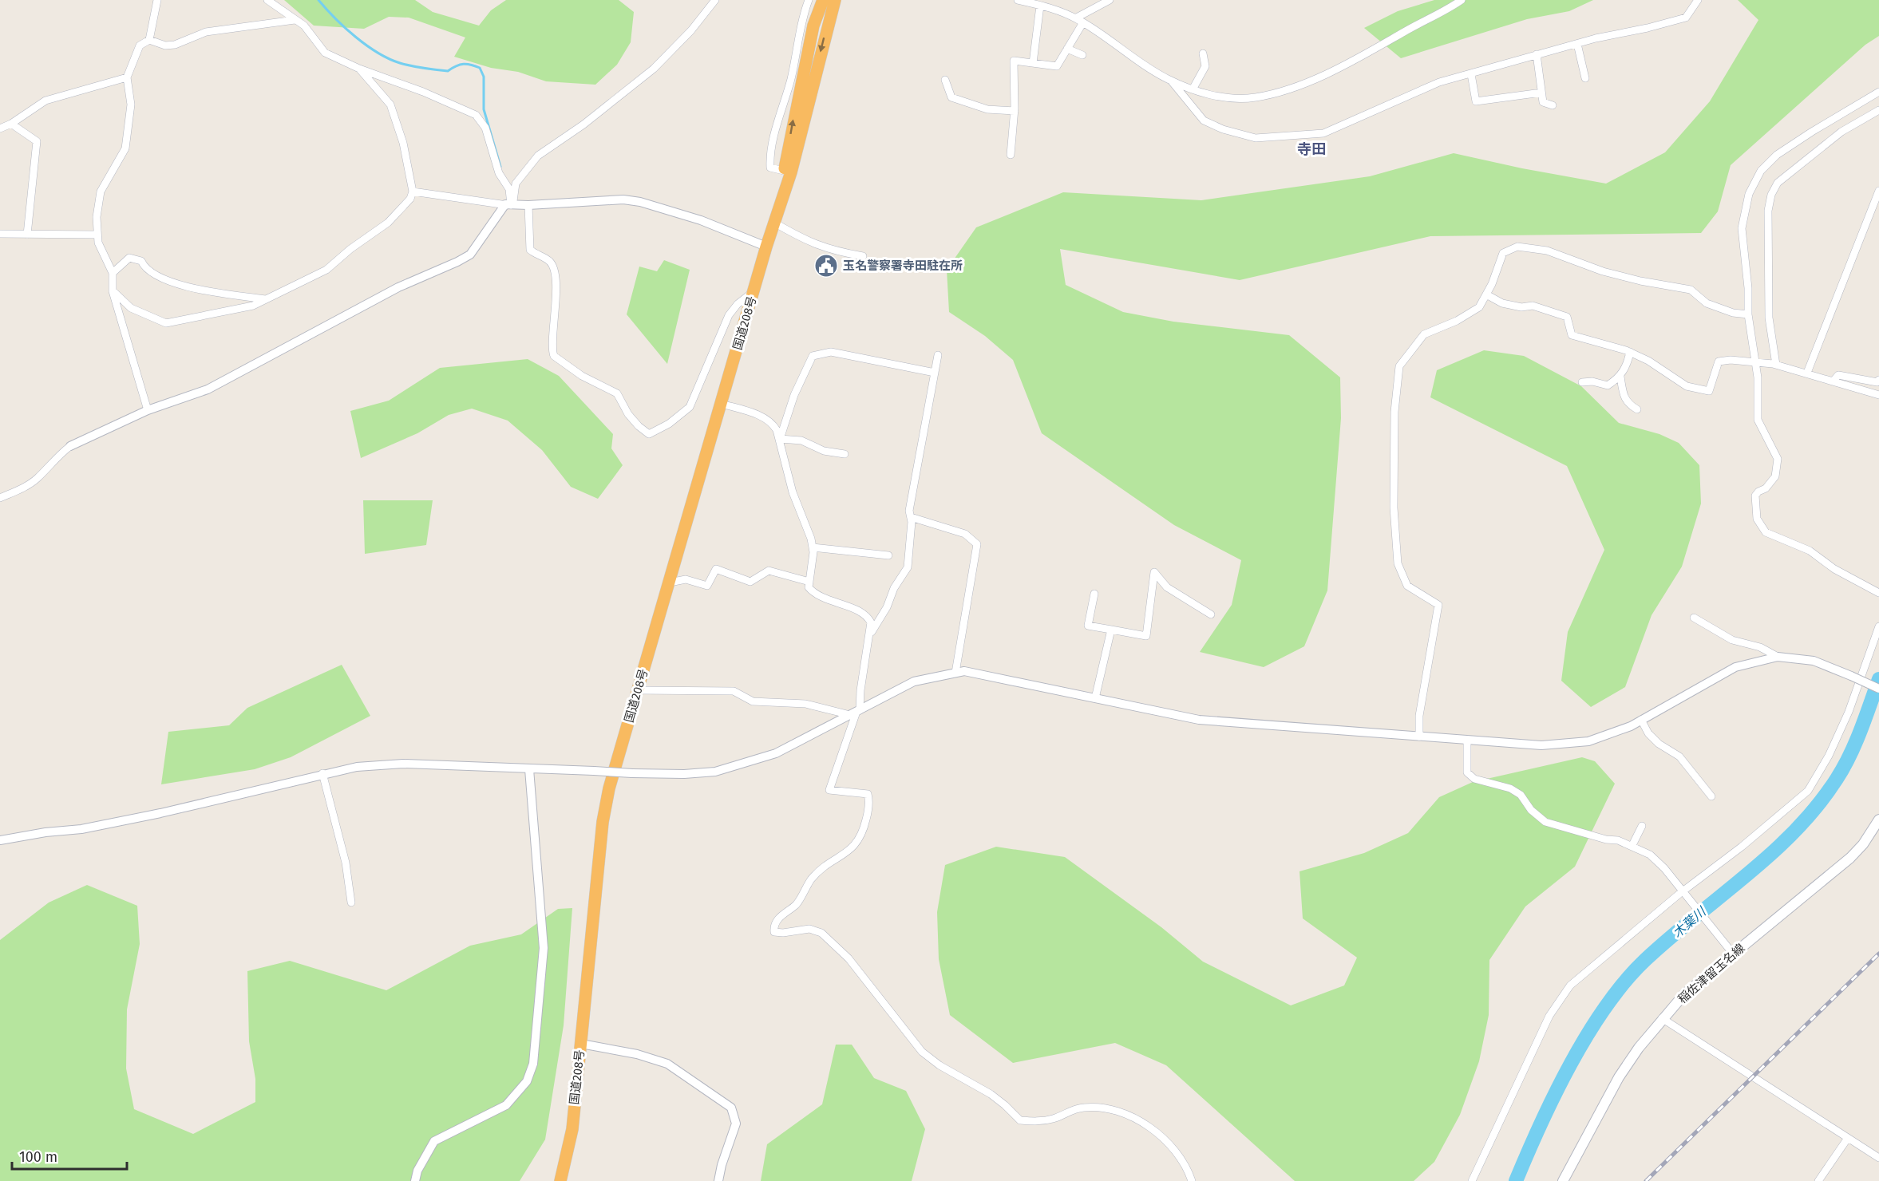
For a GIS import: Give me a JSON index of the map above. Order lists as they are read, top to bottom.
{
  "streets": {
    "highway": ["国道208号"],
    "main road": ["稲佐津留玉名線"]
  },
  "districts": ["寺田"],
  "water": ["木葉川"],
  "places": {
    "public building": ["玉名警察署寺田駐在所"]
  },
  "scale_bar": "100 m"
}
